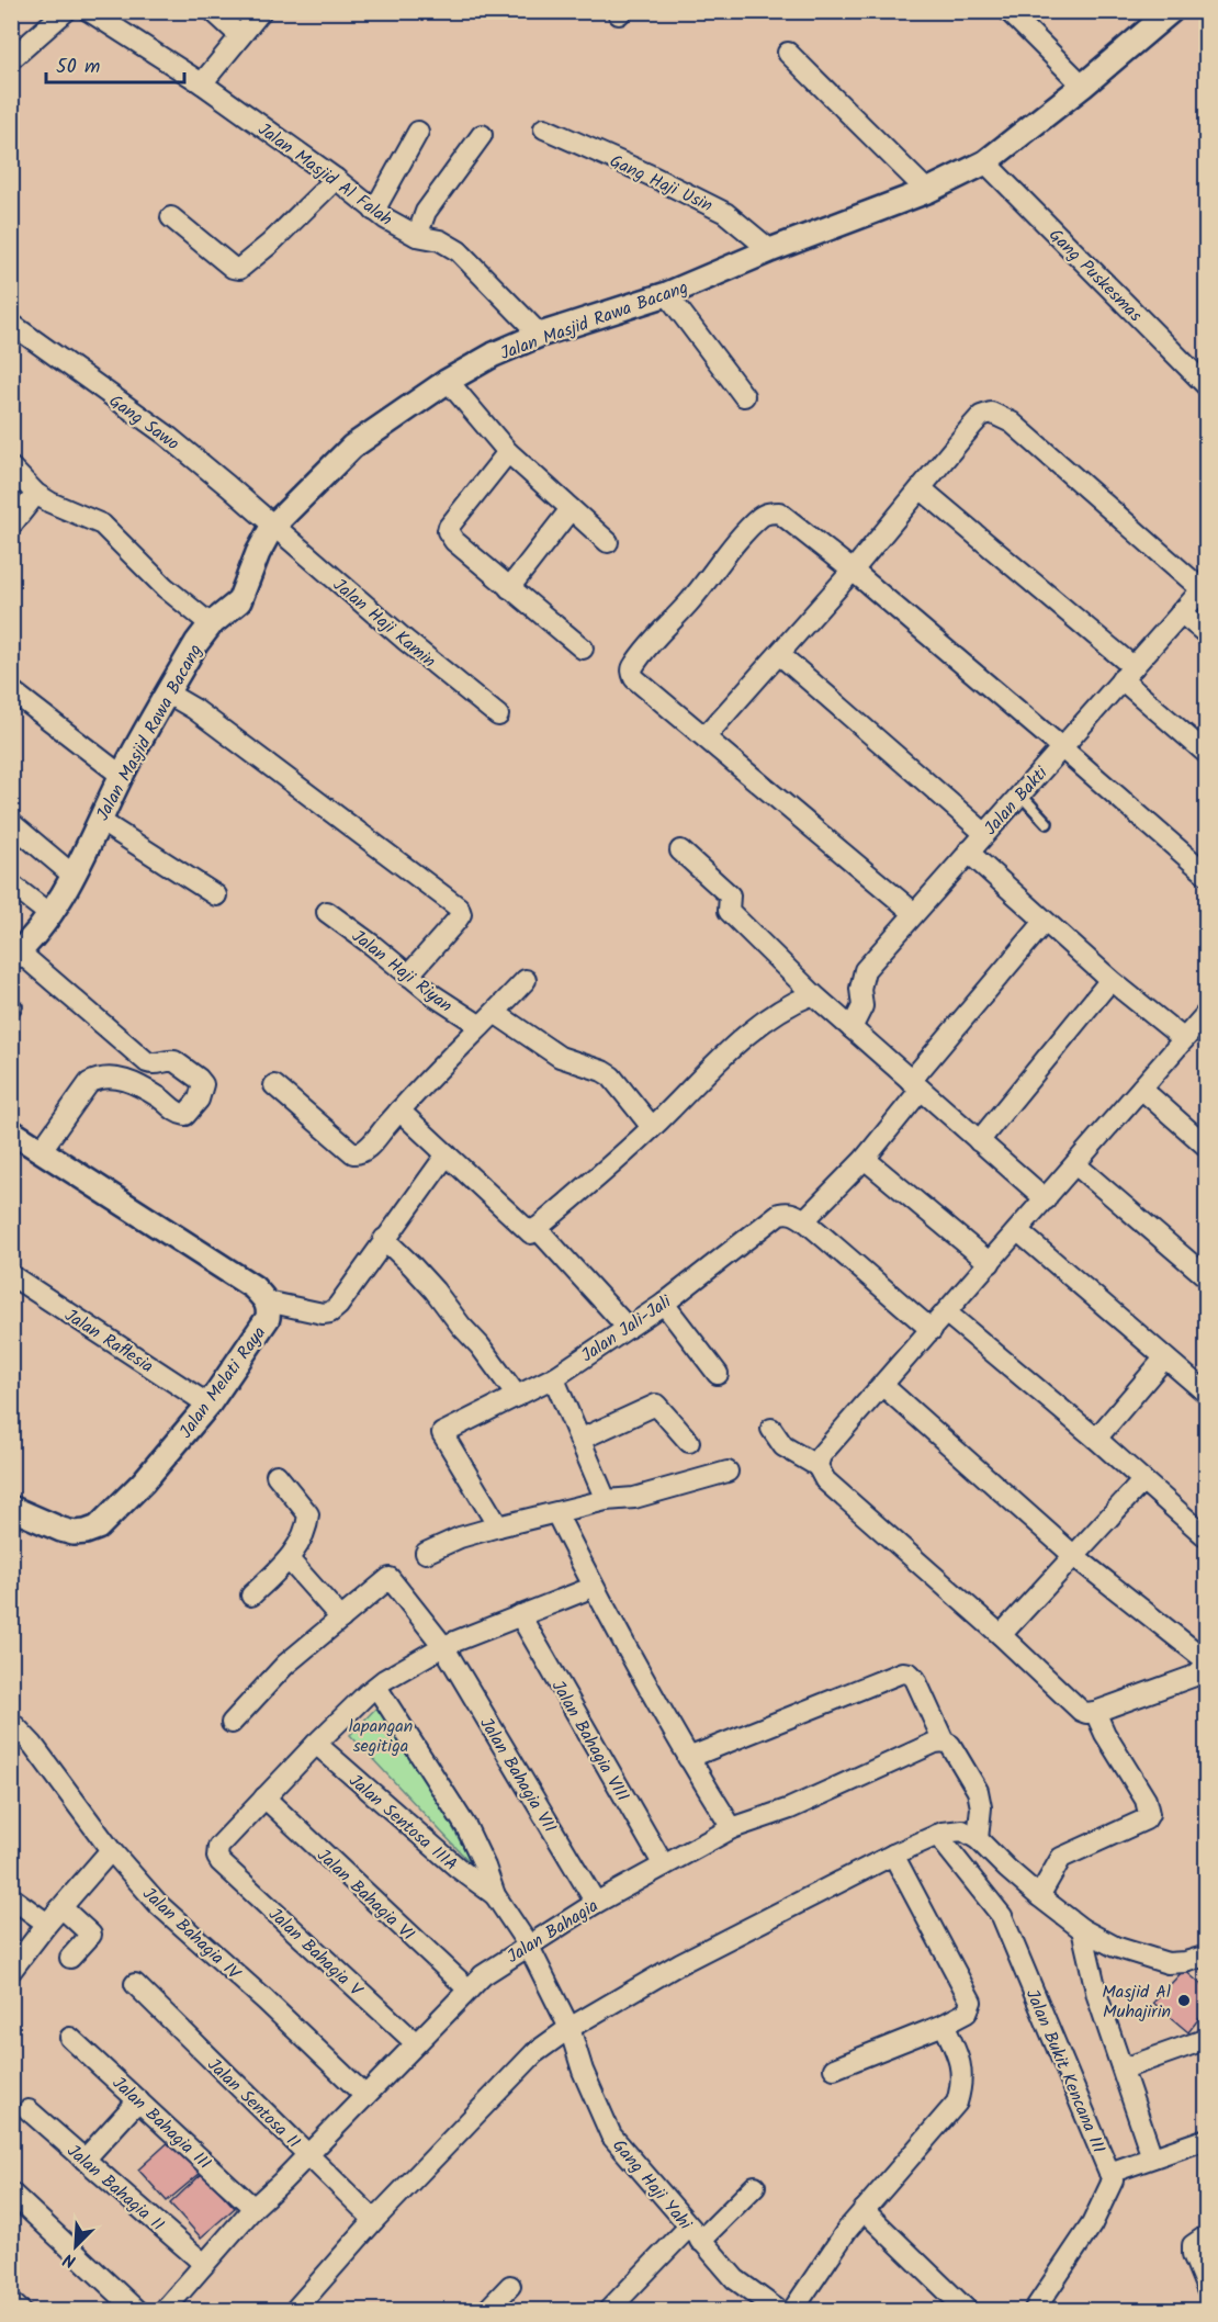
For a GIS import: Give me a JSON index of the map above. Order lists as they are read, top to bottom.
{
  "streets": {
    "street": [
      "Jalan Masjid Al Falah",
      "Gang Haji Usin",
      "Gang Puskesmas",
      "Jalan Masjid Rawa Bacang",
      "Gang Sawo",
      "Jalan Haji Kamin",
      "Jalan Bakti",
      "Jalan Haji Riyan",
      "Jalan Jali-Jali",
      "Jalan Raflesia",
      "Jalan Melati Raya",
      "Jalan Bahagia VIII",
      "Jalan Bahagia VII",
      "Jalan Sentosa IIIA",
      "Jalan Bahagia VI",
      "Jalan Bahagia",
      "Jalan Bahagia IV",
      "Jalan Bahagia V",
      "Jalan Bukit Kencana III",
      "Jalan Sentosa II",
      "Jalan Bahagia III",
      "Gang Haji Yahi",
      "Jalan Bahagia II"
    ]
  },
  "crossings": [
    ["Jalan Masjid Al Falah", "Jalan Masjid Rawa Bacang"],
    ["Gang Haji Usin", "Jalan Masjid Rawa Bacang"],
    ["Gang Puskesmas", "Jalan Masjid Rawa Bacang"],
    ["Jalan Masjid Rawa Bacang", "Gang Sawo"],
    ["Jalan Masjid Rawa Bacang", "Jalan Haji Kamin"],
    ["Gang Sawo", "Jalan Haji Kamin"],
    ["Jalan Raflesia", "Jalan Melati Raya"],
    ["Jalan Bahagia VIII", "Jalan Bahagia"],
    ["Jalan Bahagia VII", "Jalan Bahagia"],
    ["Jalan Sentosa IIIA", "Gang Haji Yahi"],
    ["Jalan Bahagia VI", "Jalan Bahagia"],
    ["Jalan Bahagia VI", "Jalan Bahagia V"],
    ["Jalan Bahagia", "Jalan Bahagia IV"],
    ["Jalan Bahagia", "Jalan Bahagia V"],
    ["Jalan Bahagia", "Jalan Sentosa II"],
    ["Jalan Bahagia", "Jalan Bahagia III"],
    ["Jalan Bahagia", "Gang Haji Yahi"],
    ["Jalan Bahagia", "Jalan Bahagia II"]
  ],
  "parks": ["lapangan segitiga"],
  "places": ["Masjid Al Muhajirin"],
  "scale_bar": "50 m",
  "north": "bottom left"
}
